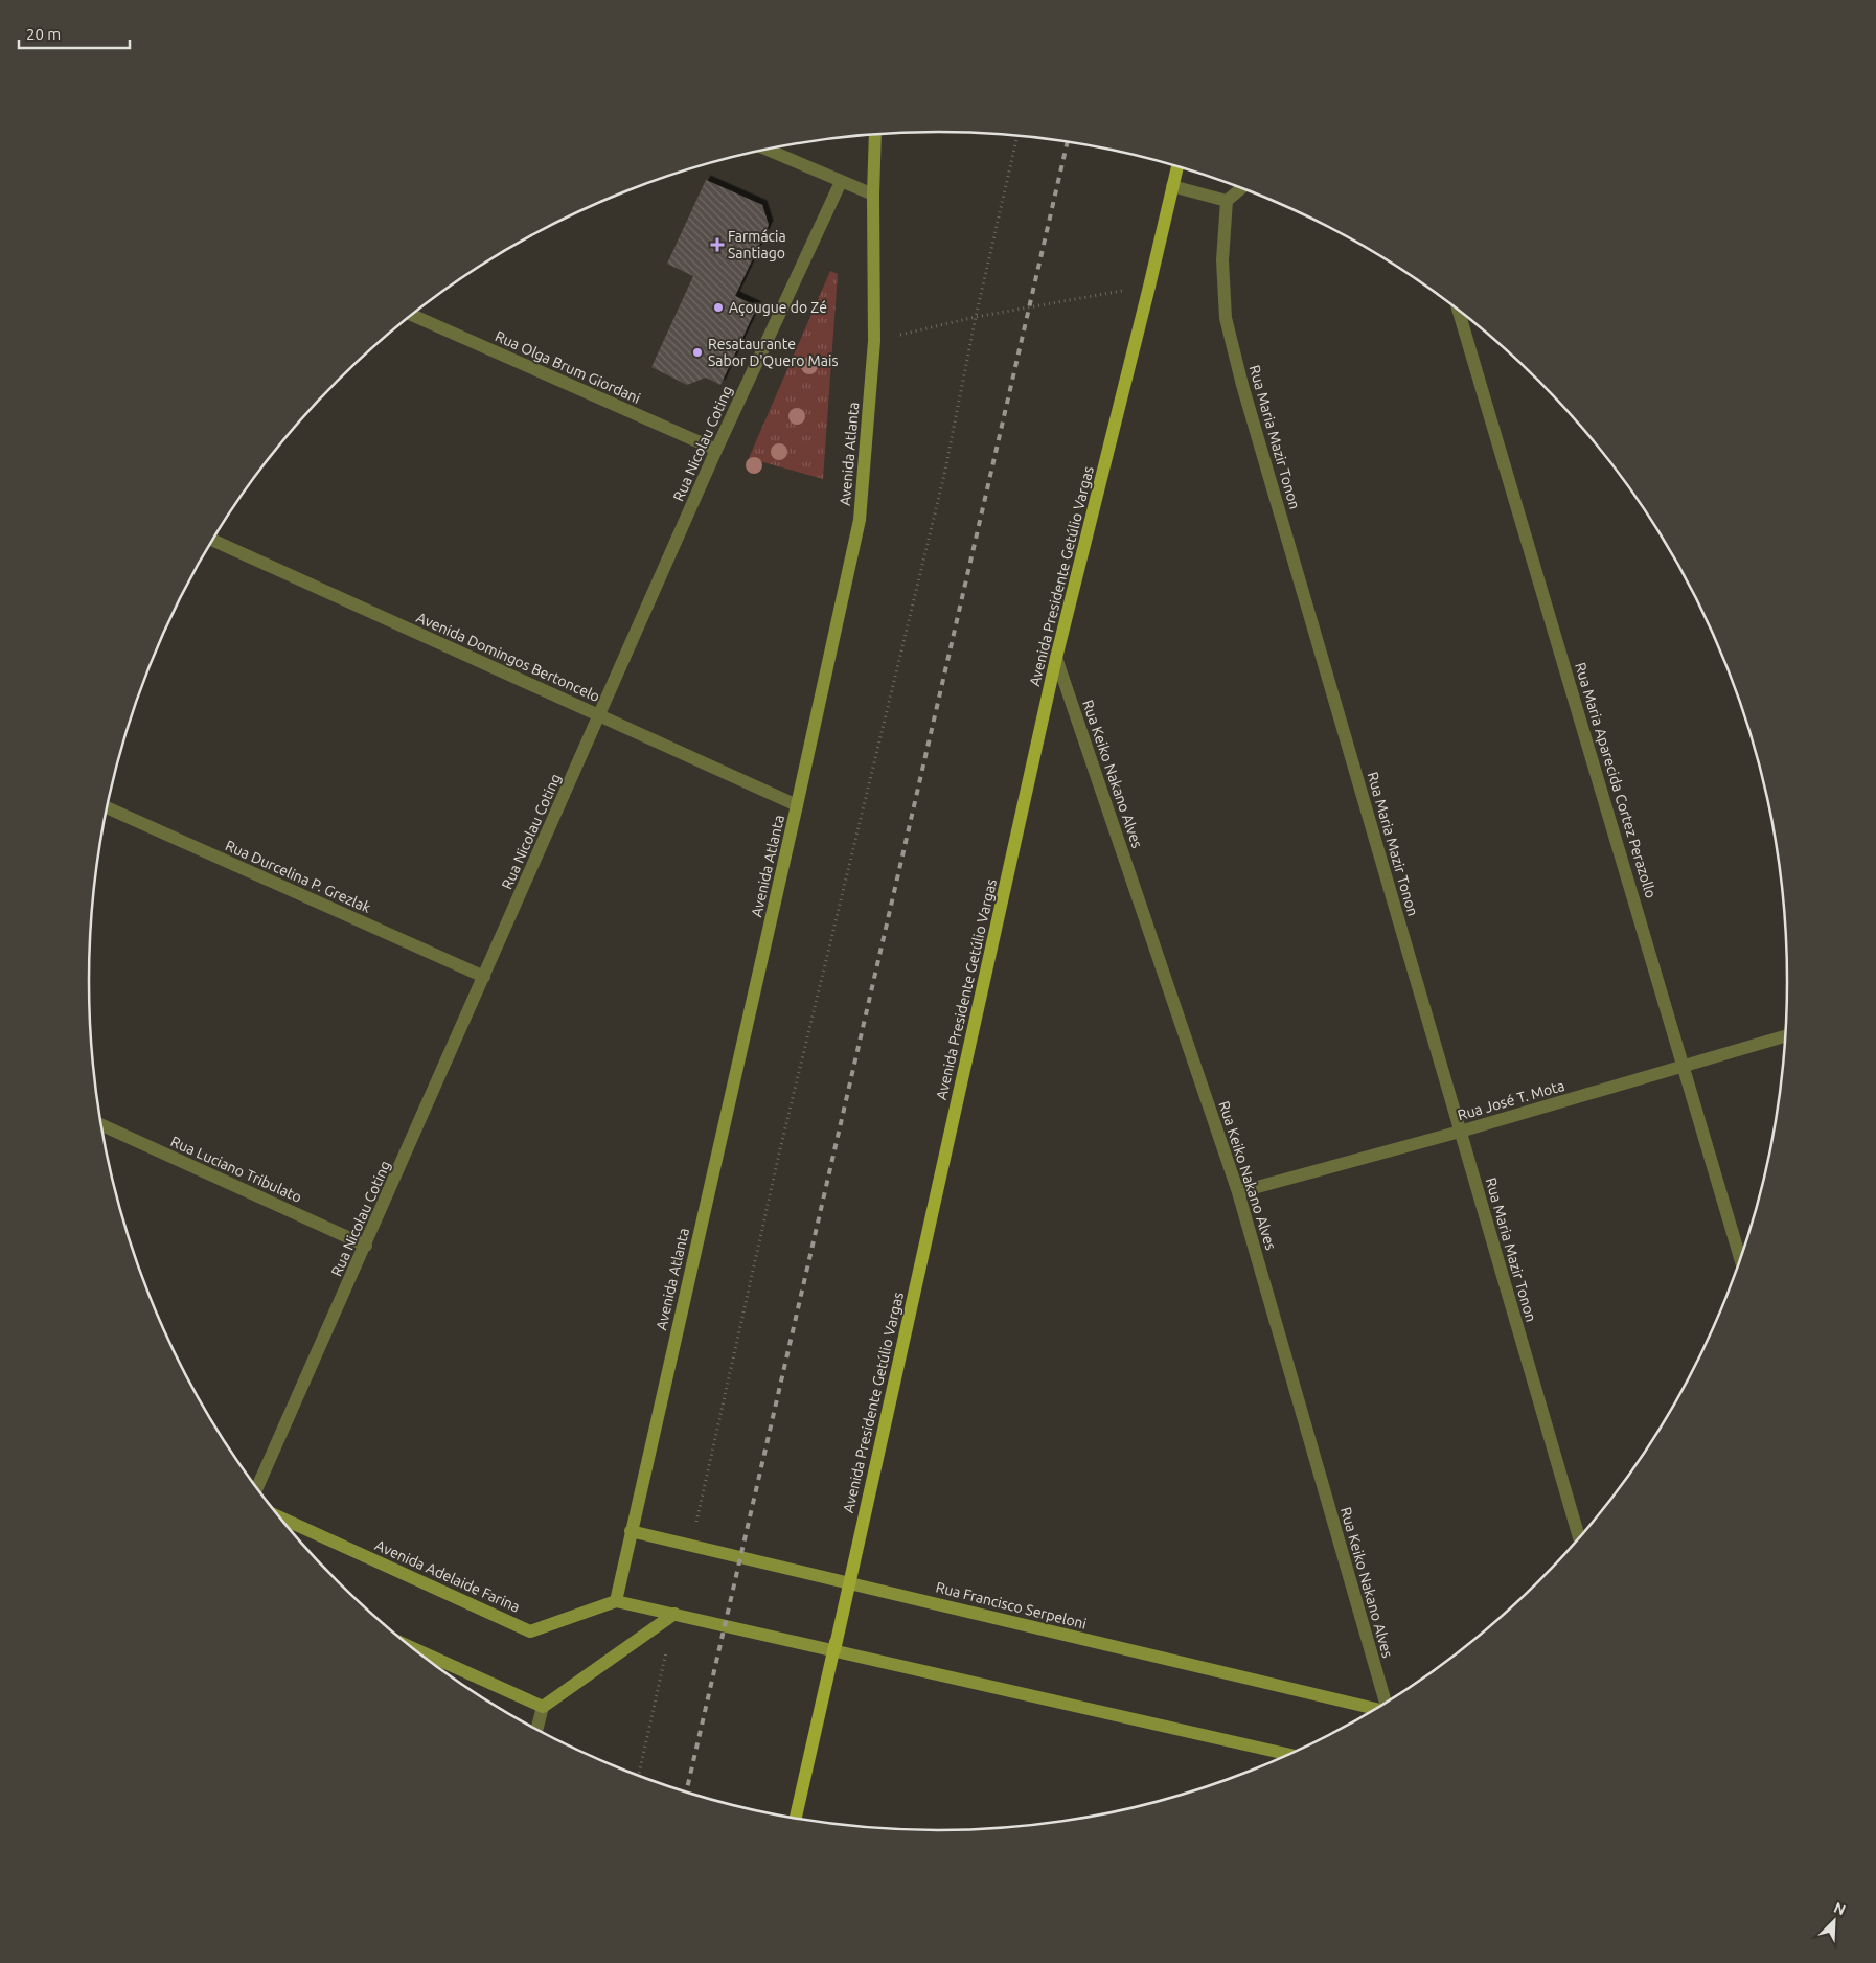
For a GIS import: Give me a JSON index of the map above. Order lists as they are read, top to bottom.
{
  "streets": {
    "main road": ["Avenida Presidente Getúlio Vargas"],
    "street": [
      "Rua Olga Brum Giordani",
      "Rua Maria Mazir Tonon",
      "Rua Nicolau Coting",
      "Avenida Atlanta",
      "Avenida Domingos Bertoncelo",
      "Rua Keiko Nakano Alves",
      "Rua Maria Aparecida Cortez Perazollo",
      "Rua Durcelina P. Grezlak",
      "Rua José T. Mota",
      "Rua Luciano Tribulato",
      "Avenida Adelaide Farina",
      "Rua Francisco Serpeloni"
    ]
  },
  "crossings": [
    ["Rua Olga Brum Giordani", "Rua Nicolau Coting"],
    ["Rua Maria Mazir Tonon", "Rua José T. Mota"],
    ["Rua Nicolau Coting", "Avenida Domingos Bertoncelo"],
    ["Rua Nicolau Coting", "Rua Durcelina P. Grezlak"],
    ["Rua Nicolau Coting", "Rua Luciano Tribulato"],
    ["Avenida Atlanta", "Avenida Domingos Bertoncelo"],
    ["Avenida Atlanta", "Avenida Adelaide Farina"],
    ["Avenida Atlanta", "Rua Francisco Serpeloni"],
    ["Avenida Presidente Getúlio Vargas", "Rua Keiko Nakano Alves"],
    ["Avenida Presidente Getúlio Vargas", "Rua Francisco Serpeloni"],
    ["Rua Keiko Nakano Alves", "Rua José T. Mota"],
    ["Rua Maria Aparecida Cortez Perazollo", "Rua José T. Mota"]
  ],
  "places": {
    "health": ["Farmácia Santiago"],
    "other": ["Açougue do Zé", "Resataurante Sabor D'Quero Mais"]
  },
  "scale_bar": "20 m",
  "north": "top right"
}
